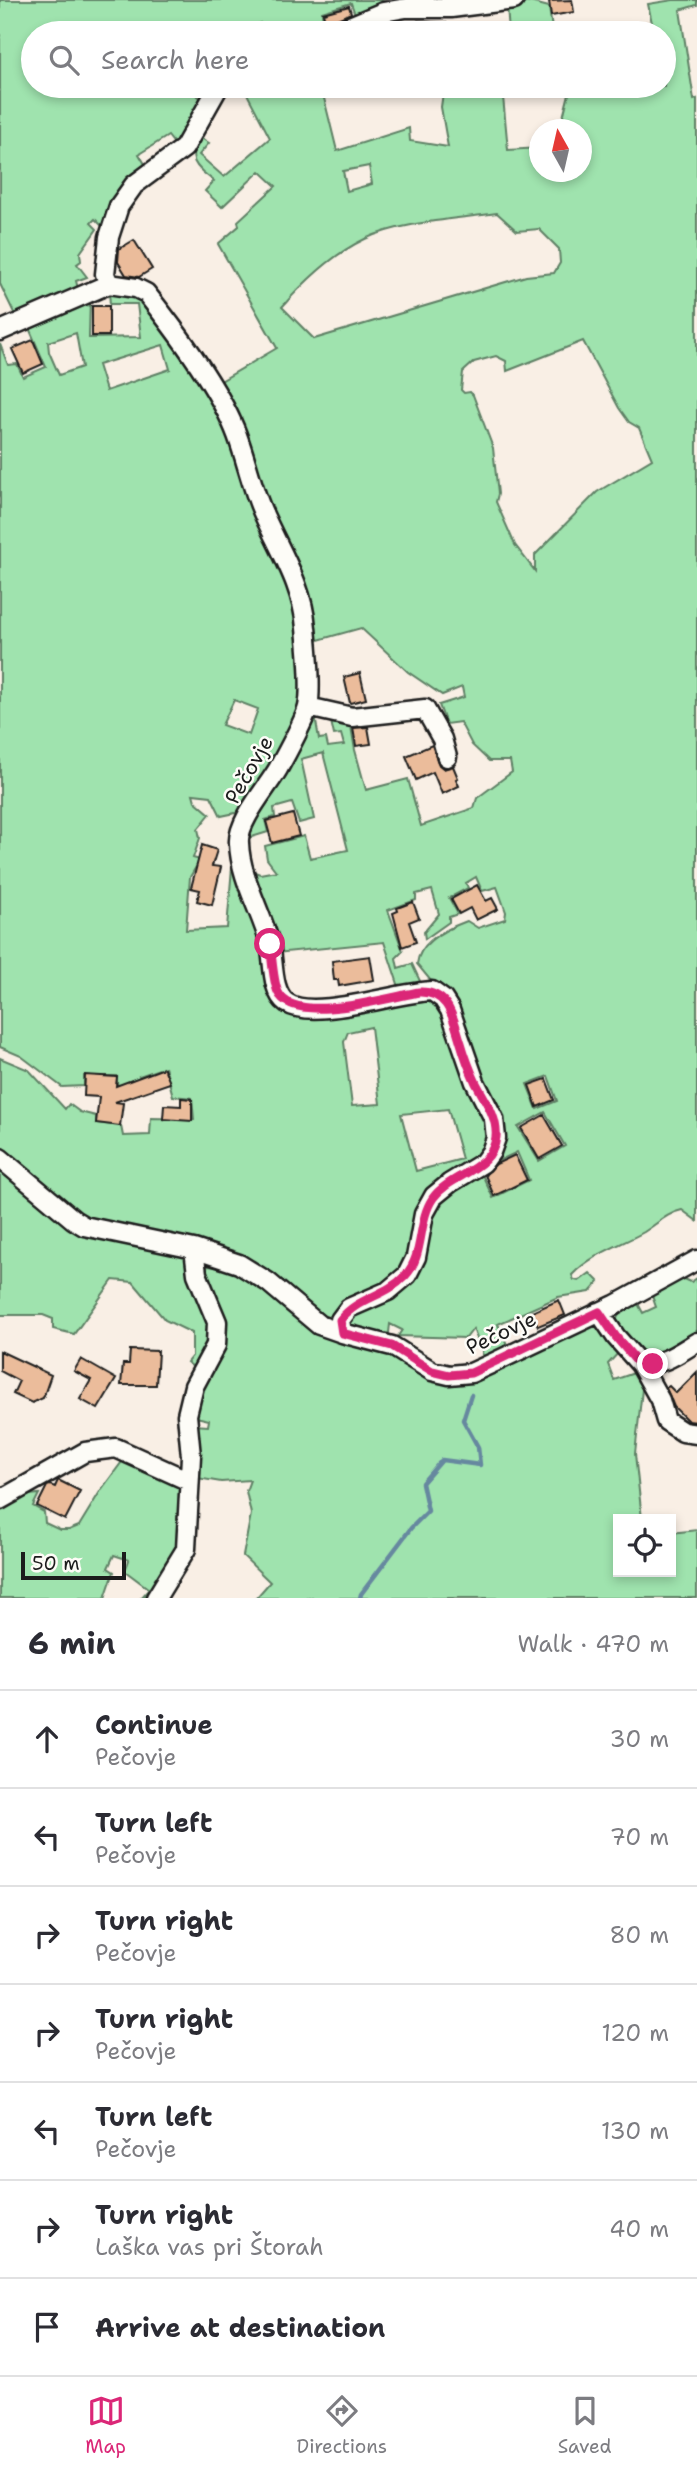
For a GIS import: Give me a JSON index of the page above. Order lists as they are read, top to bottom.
{
  "streets": {
    "street": ["Pečovje"]
  },
  "scale_bar": "50 m",
  "north": "top",
  "page": {
    "search": "Search here",
    "scale": "50 m",
    "heading": ["6 min", "Walk · 470 m"],
    "list": [
      ["Continue", "Pečovje", "30 m"],
      ["Turn left", "Pečovje", "70 m"],
      ["Turn right", "Pečovje", "80 m"],
      ["Turn right", "Pečovje", "120 m"],
      ["Turn left", "Pečovje", "130 m"],
      ["Turn right", "Laška vas pri Štorah", "40 m"],
      "Arrive at destination"
    ],
    "nav": ["Map", "Directions", "Saved"]
  }
}
